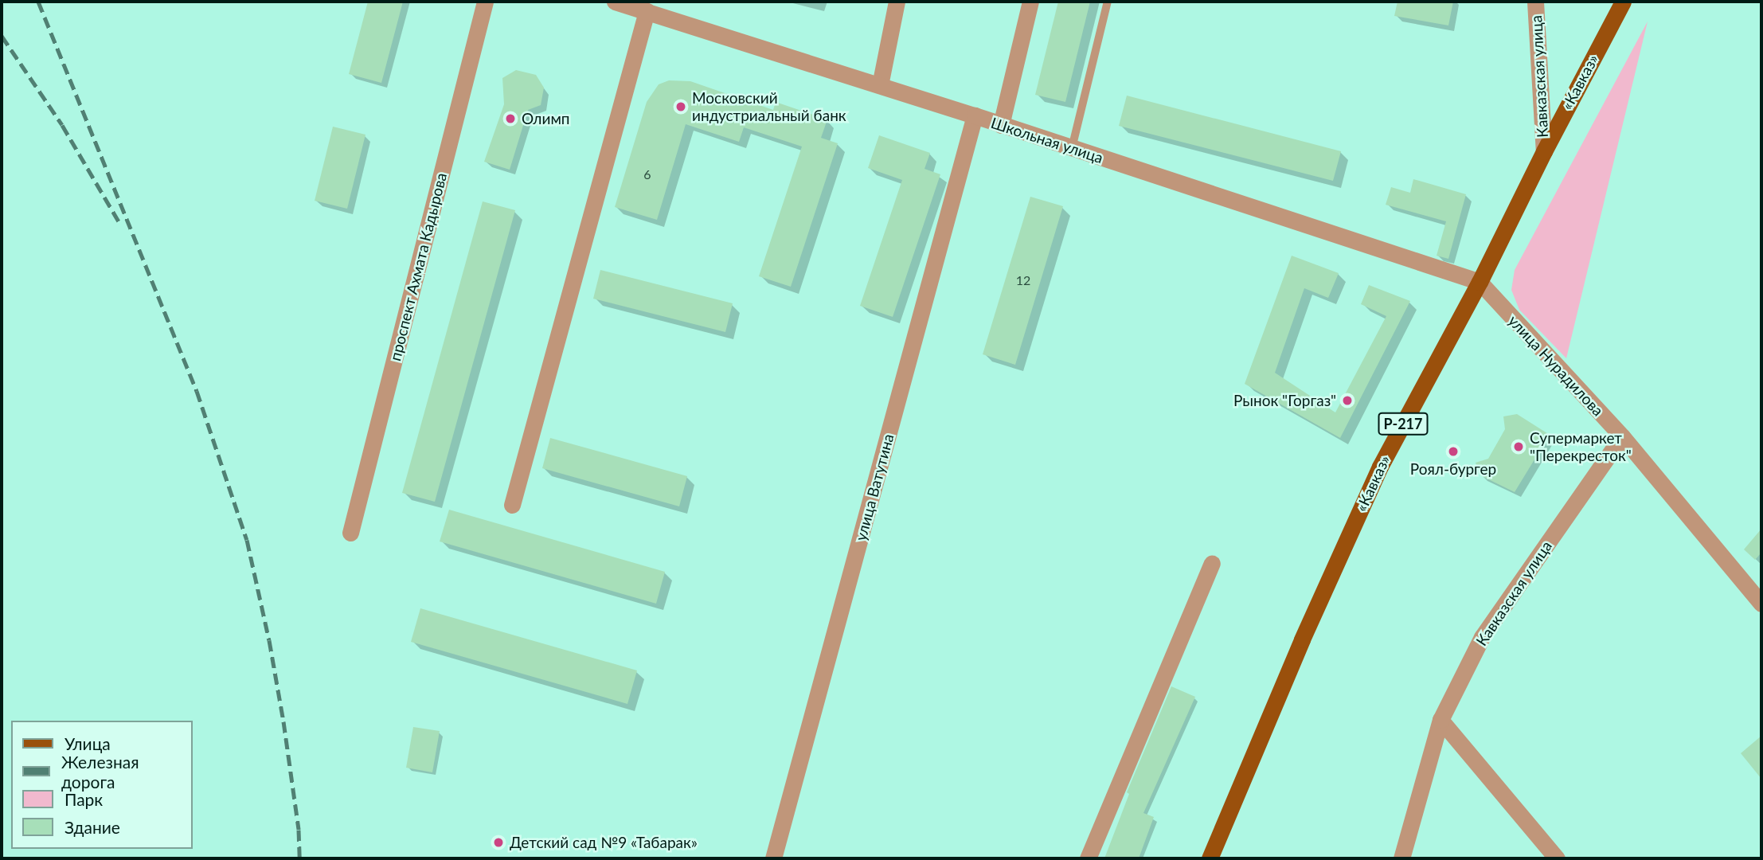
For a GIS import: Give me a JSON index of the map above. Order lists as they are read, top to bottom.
{
  "streets": {
    "main road": ["«Кавказ»", "Р-217"],
    "street": [
      "Кавказская улица",
      "Школьная улица",
      "проспект Ахмата Кадырова",
      "улица Нурадилова",
      "улица Ватутина"
    ]
  },
  "crossings": [
    ["Кавказская улица", "«Кавказ»"],
    ["Кавказская улица", "улица Нурадилова"],
    ["«Кавказ»", "Школьная улица"],
    ["«Кавказ»", "улица Нурадилова"],
    ["Школьная улица", "улица Нурадилова"],
    ["Школьная улица", "улица Ватутина"]
  ],
  "places": [
    "Московский индустриальный банк",
    "Олимп",
    "Рынок \"Горгаз\"",
    "Супермаркет \"Перекресток\"",
    "Роял-бургер",
    "Детский сад №9 «Табарак»"
  ],
  "house_numbers": ["6", "12"],
  "legend": [
    "Улица",
    "Железная дорога",
    "Парк",
    "Здание"
  ]
}
